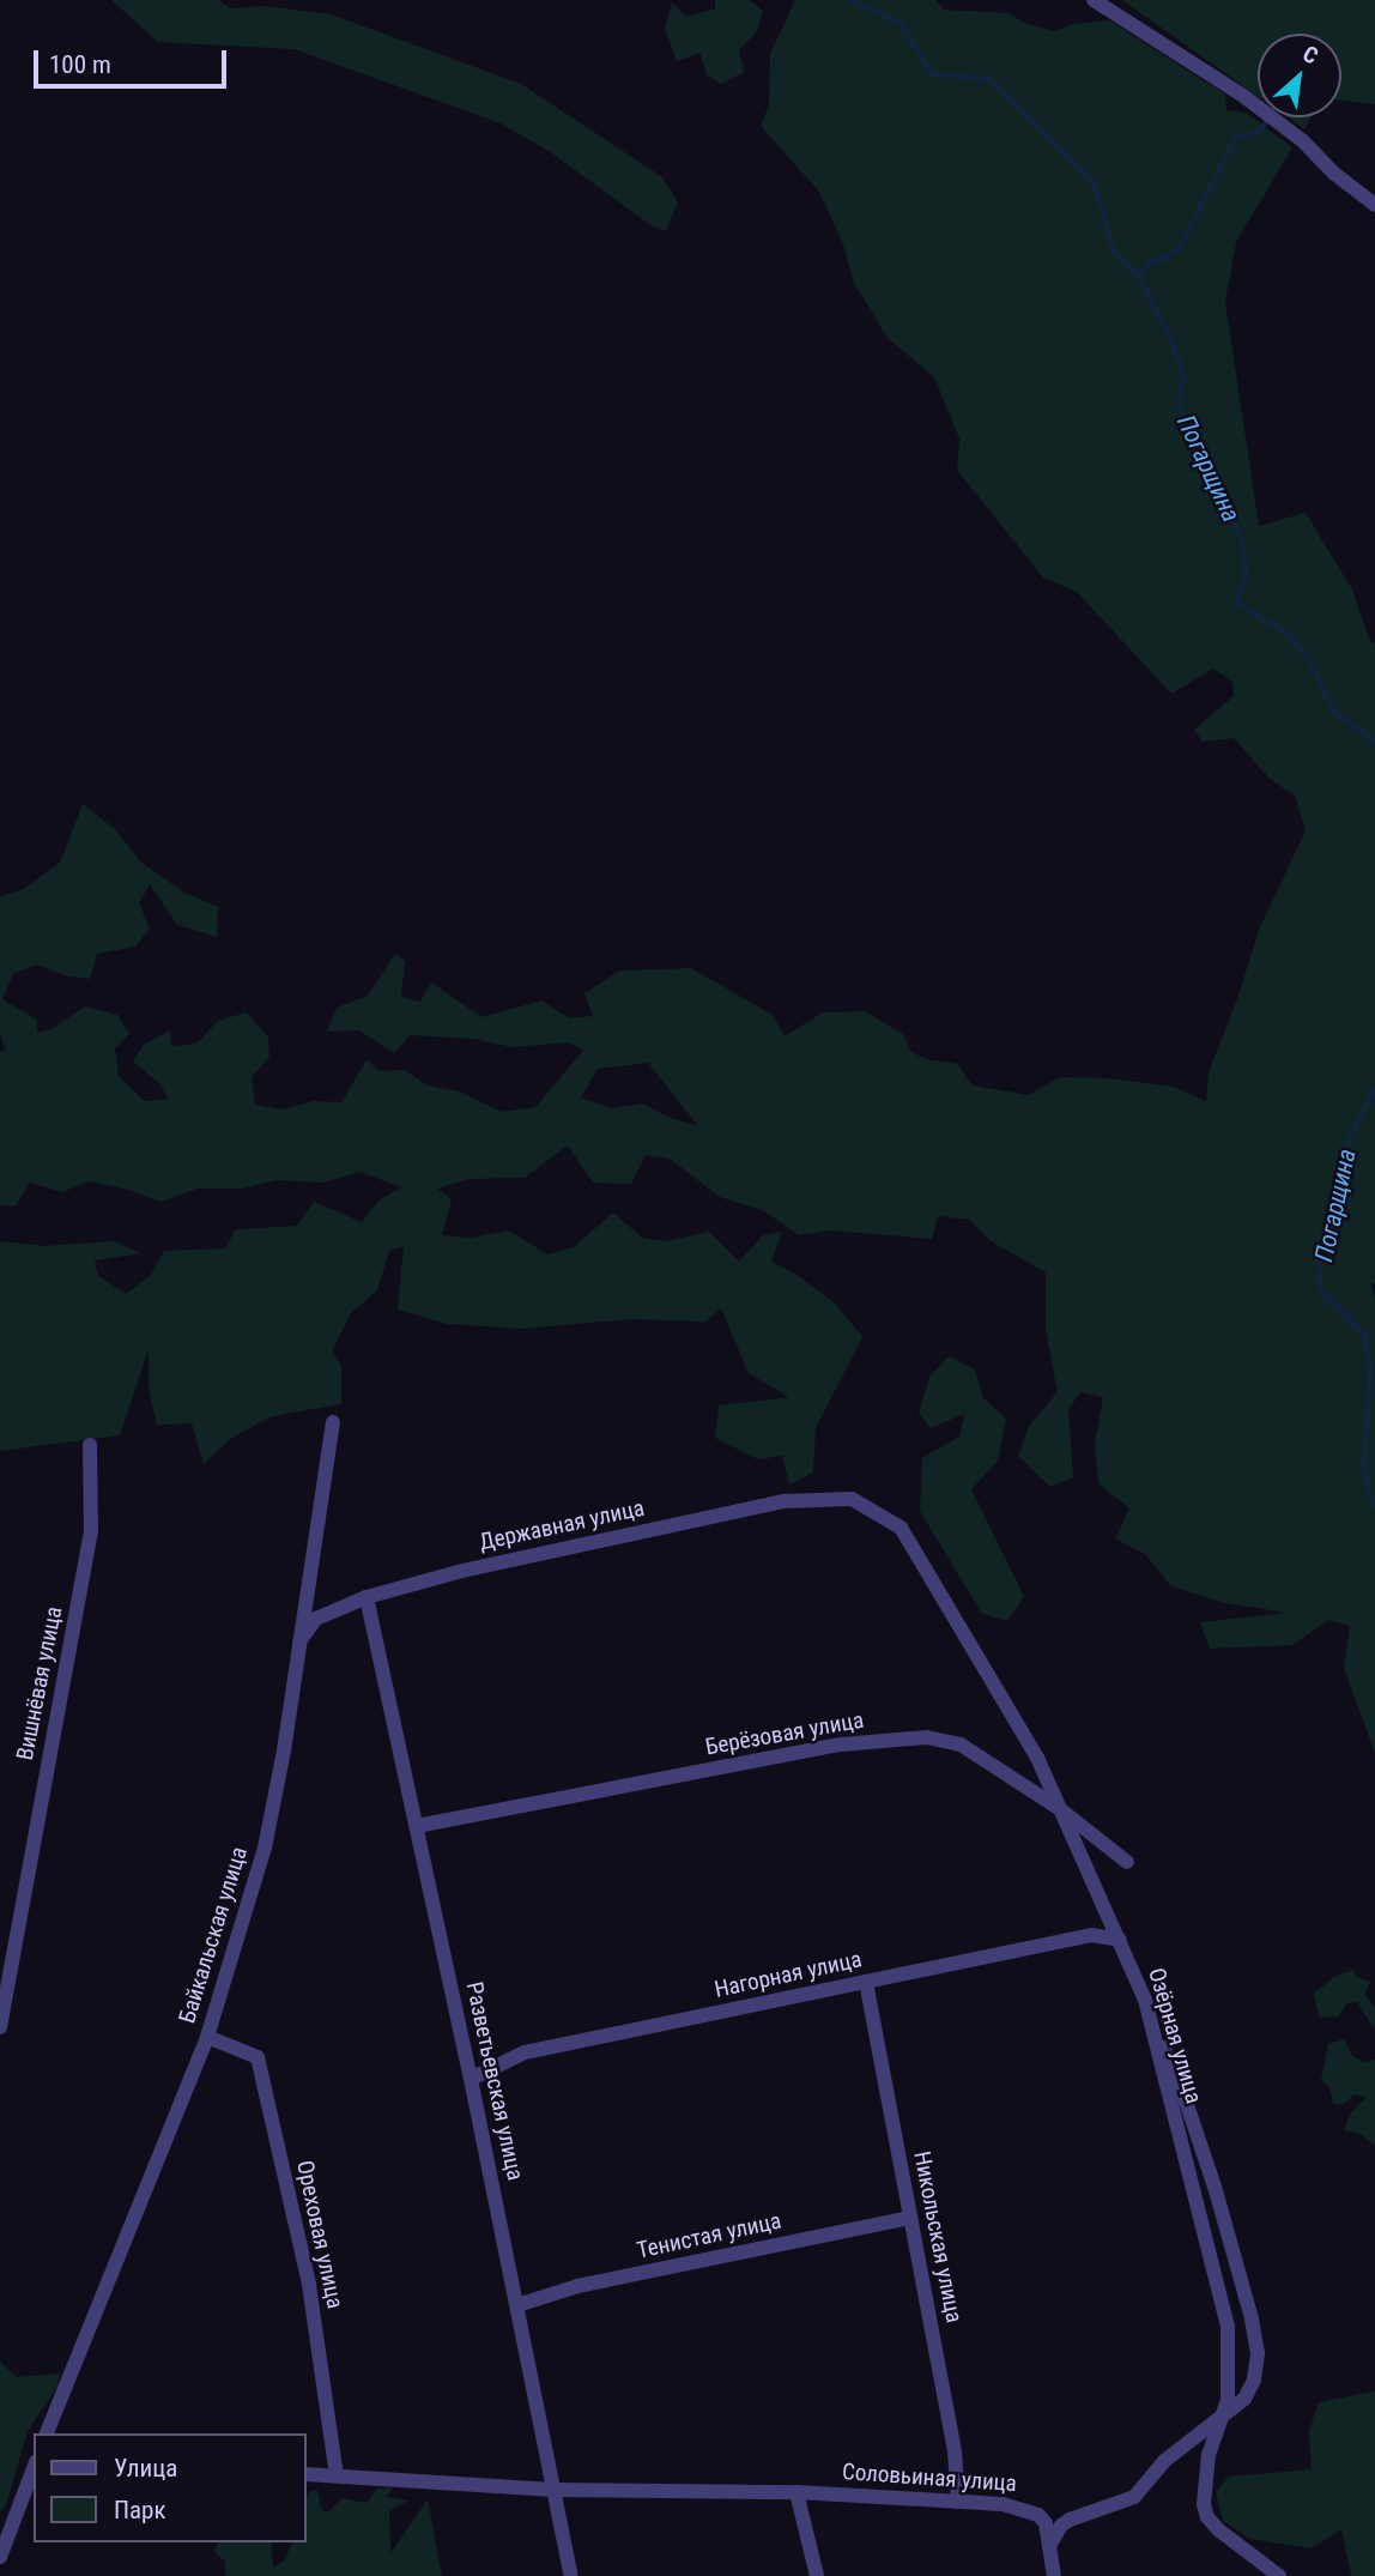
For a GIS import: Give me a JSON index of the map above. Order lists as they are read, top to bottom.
{
  "streets": {
    "street": [
      "Державная улица",
      "Вишнёвая улица",
      "Берёзовая улица",
      "Байкальская улица",
      "Нагорная улица",
      "Озёрная улица",
      "Разветьевская улица",
      "Ореховая улица",
      "Тенистая улица",
      "Никольская улица",
      "Соловьиная улица"
    ]
  },
  "crossings": [
    ["Державная улица", "Байкальская улица"],
    ["Державная улица", "Озёрная улица"],
    ["Державная улица", "Разветьевская улица"],
    ["Берёзовая улица", "Озёрная улица"],
    ["Берёзовая улица", "Разветьевская улица"],
    ["Байкальская улица", "Ореховая улица"],
    ["Нагорная улица", "Озёрная улица"],
    ["Нагорная улица", "Разветьевская улица"],
    ["Нагорная улица", "Никольская улица"],
    ["Разветьевская улица", "Тенистая улица"],
    ["Разветьевская улица", "Соловьиная улица"],
    ["Ореховая улица", "Соловьиная улица"],
    ["Тенистая улица", "Никольская улица"],
    ["Никольская улица", "Соловьиная улица"]
  ],
  "water": ["Погарщина"],
  "legend": ["Улица", "Парк"],
  "scale_bar": "100 m",
  "north": "top right"
}
